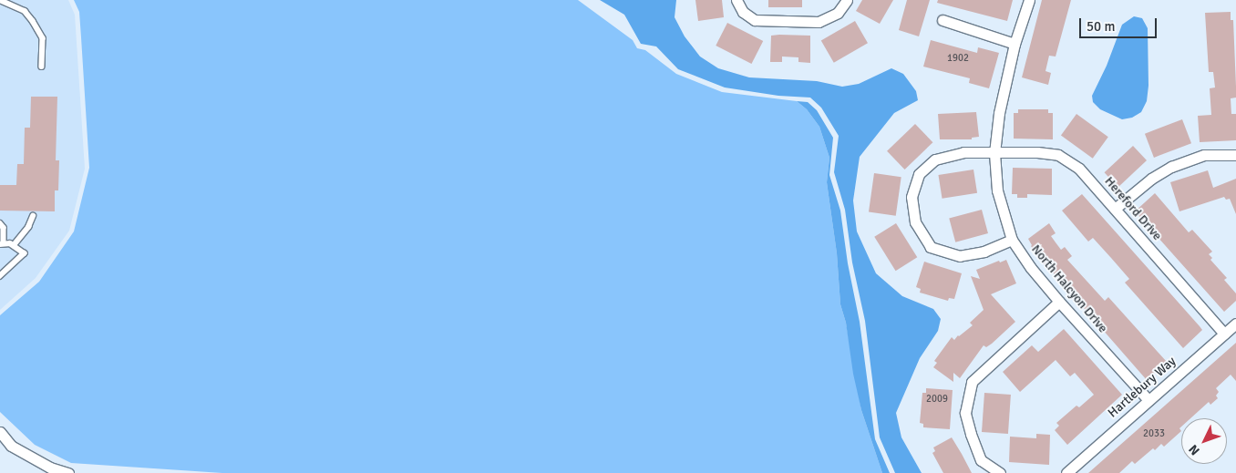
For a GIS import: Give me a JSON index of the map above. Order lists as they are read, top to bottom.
{
  "streets": {
    "street": ["Hereford Drive", "North Halcyon Drive", "Hartlebury Way"]
  },
  "crossings": [
    ["Hereford Drive", "North Halcyon Drive"],
    ["Hereford Drive", "Hartlebury Way"],
    ["North Halcyon Drive", "Hartlebury Way"]
  ],
  "house_numbers": ["1902", "2009", "2033"],
  "scale_bar": "50 m",
  "north": "bottom left"
}
